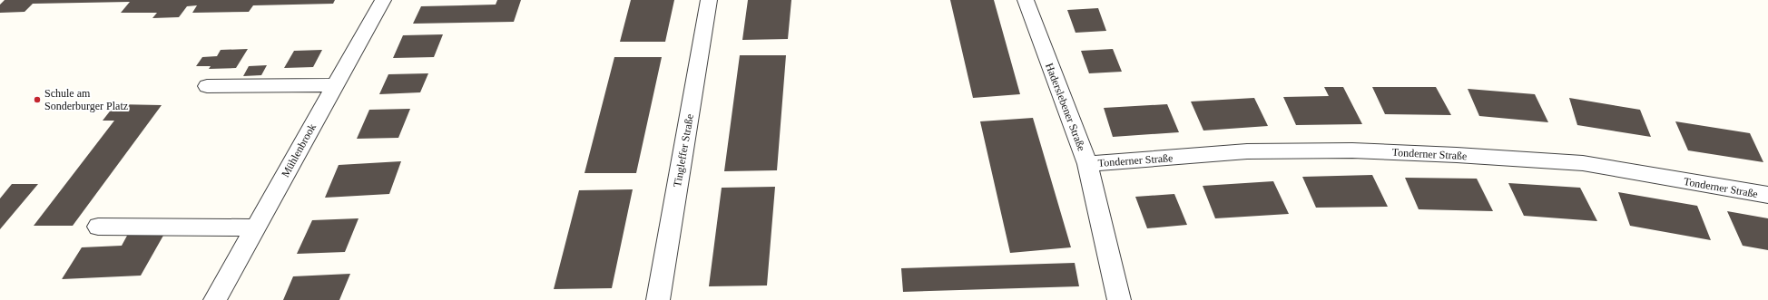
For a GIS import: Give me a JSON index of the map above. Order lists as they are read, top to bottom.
{
  "streets": {
    "street": [
      "Haderslebener Straße",
      "Mühlenbrook",
      "Tingleffer Straße",
      "Tonderner Straße"
    ]
  },
  "crossings": [
    ["Haderslebener Straße", "Tonderner Straße"]
  ],
  "places": ["Schule am Sonderburger Platz"]
}
